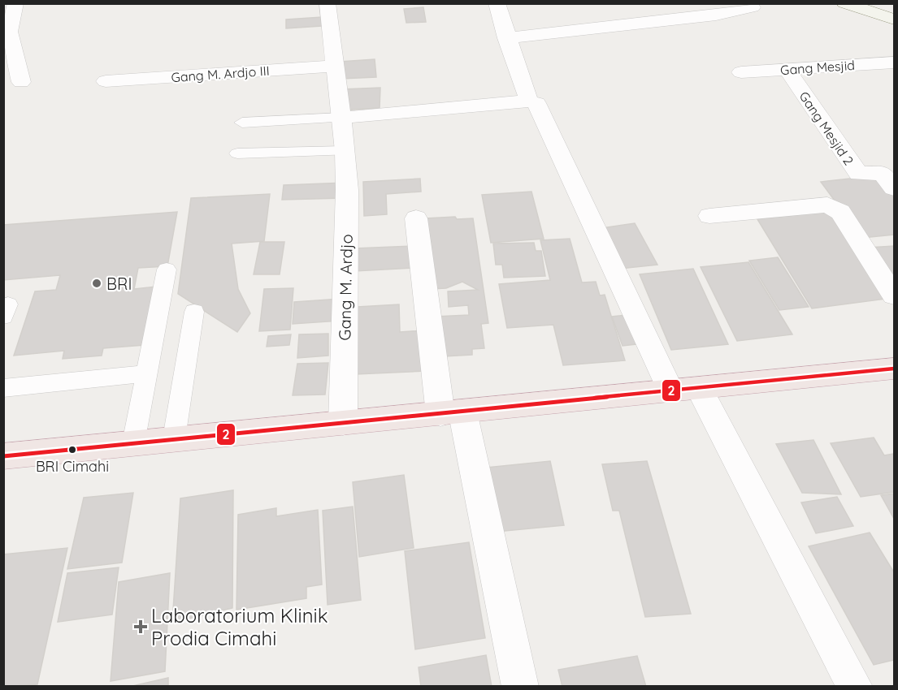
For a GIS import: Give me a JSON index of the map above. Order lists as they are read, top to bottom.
{
  "streets": {
    "street": [
      "Gang Mesjid",
      "Gang M. Ardjo III",
      "Gang Mesjid 2",
      "Gang M. Ardjo"
    ]
  },
  "crossings": [
    ["Gang Mesjid", "Gang Mesjid 2"],
    ["Gang M. Ardjo III", "Gang M. Ardjo"]
  ],
  "places": {
    "other": ["BRI", "BRI Cimahi"],
    "health": ["Laboratorium Klinik Prodia Cimahi"]
  },
  "lines": ["transit line 2"]
}
